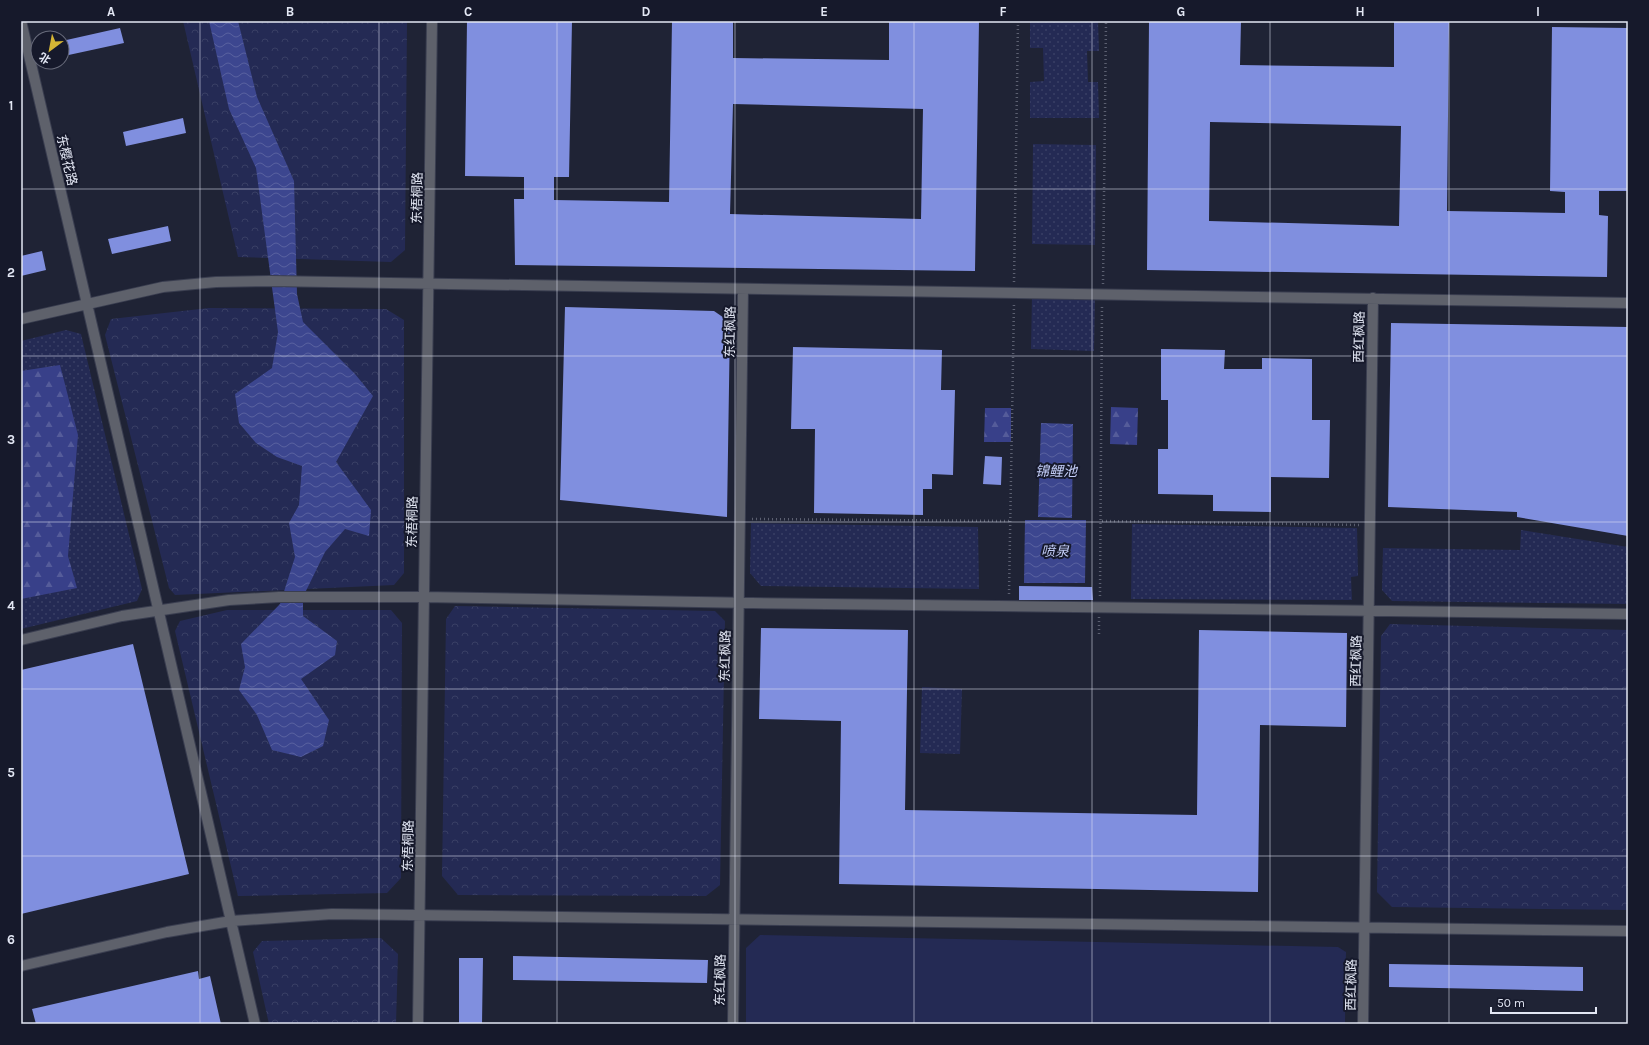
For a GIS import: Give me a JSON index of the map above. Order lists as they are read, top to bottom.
{
  "streets": {
    "street": [
      "东樱花路",
      "东梧桐路",
      "东红枫路",
      "西红枫路"
    ]
  },
  "water": ["锦鲤池", "喷泉"],
  "scale_bar": "50 m",
  "north": "bottom left",
  "grid": {
    "columns": [
      "A",
      "B",
      "C",
      "D",
      "E",
      "F",
      "G",
      "H",
      "I"
    ],
    "rows": [
      "1",
      "2",
      "3",
      "4",
      "5",
      "6"
    ]
  }
}
